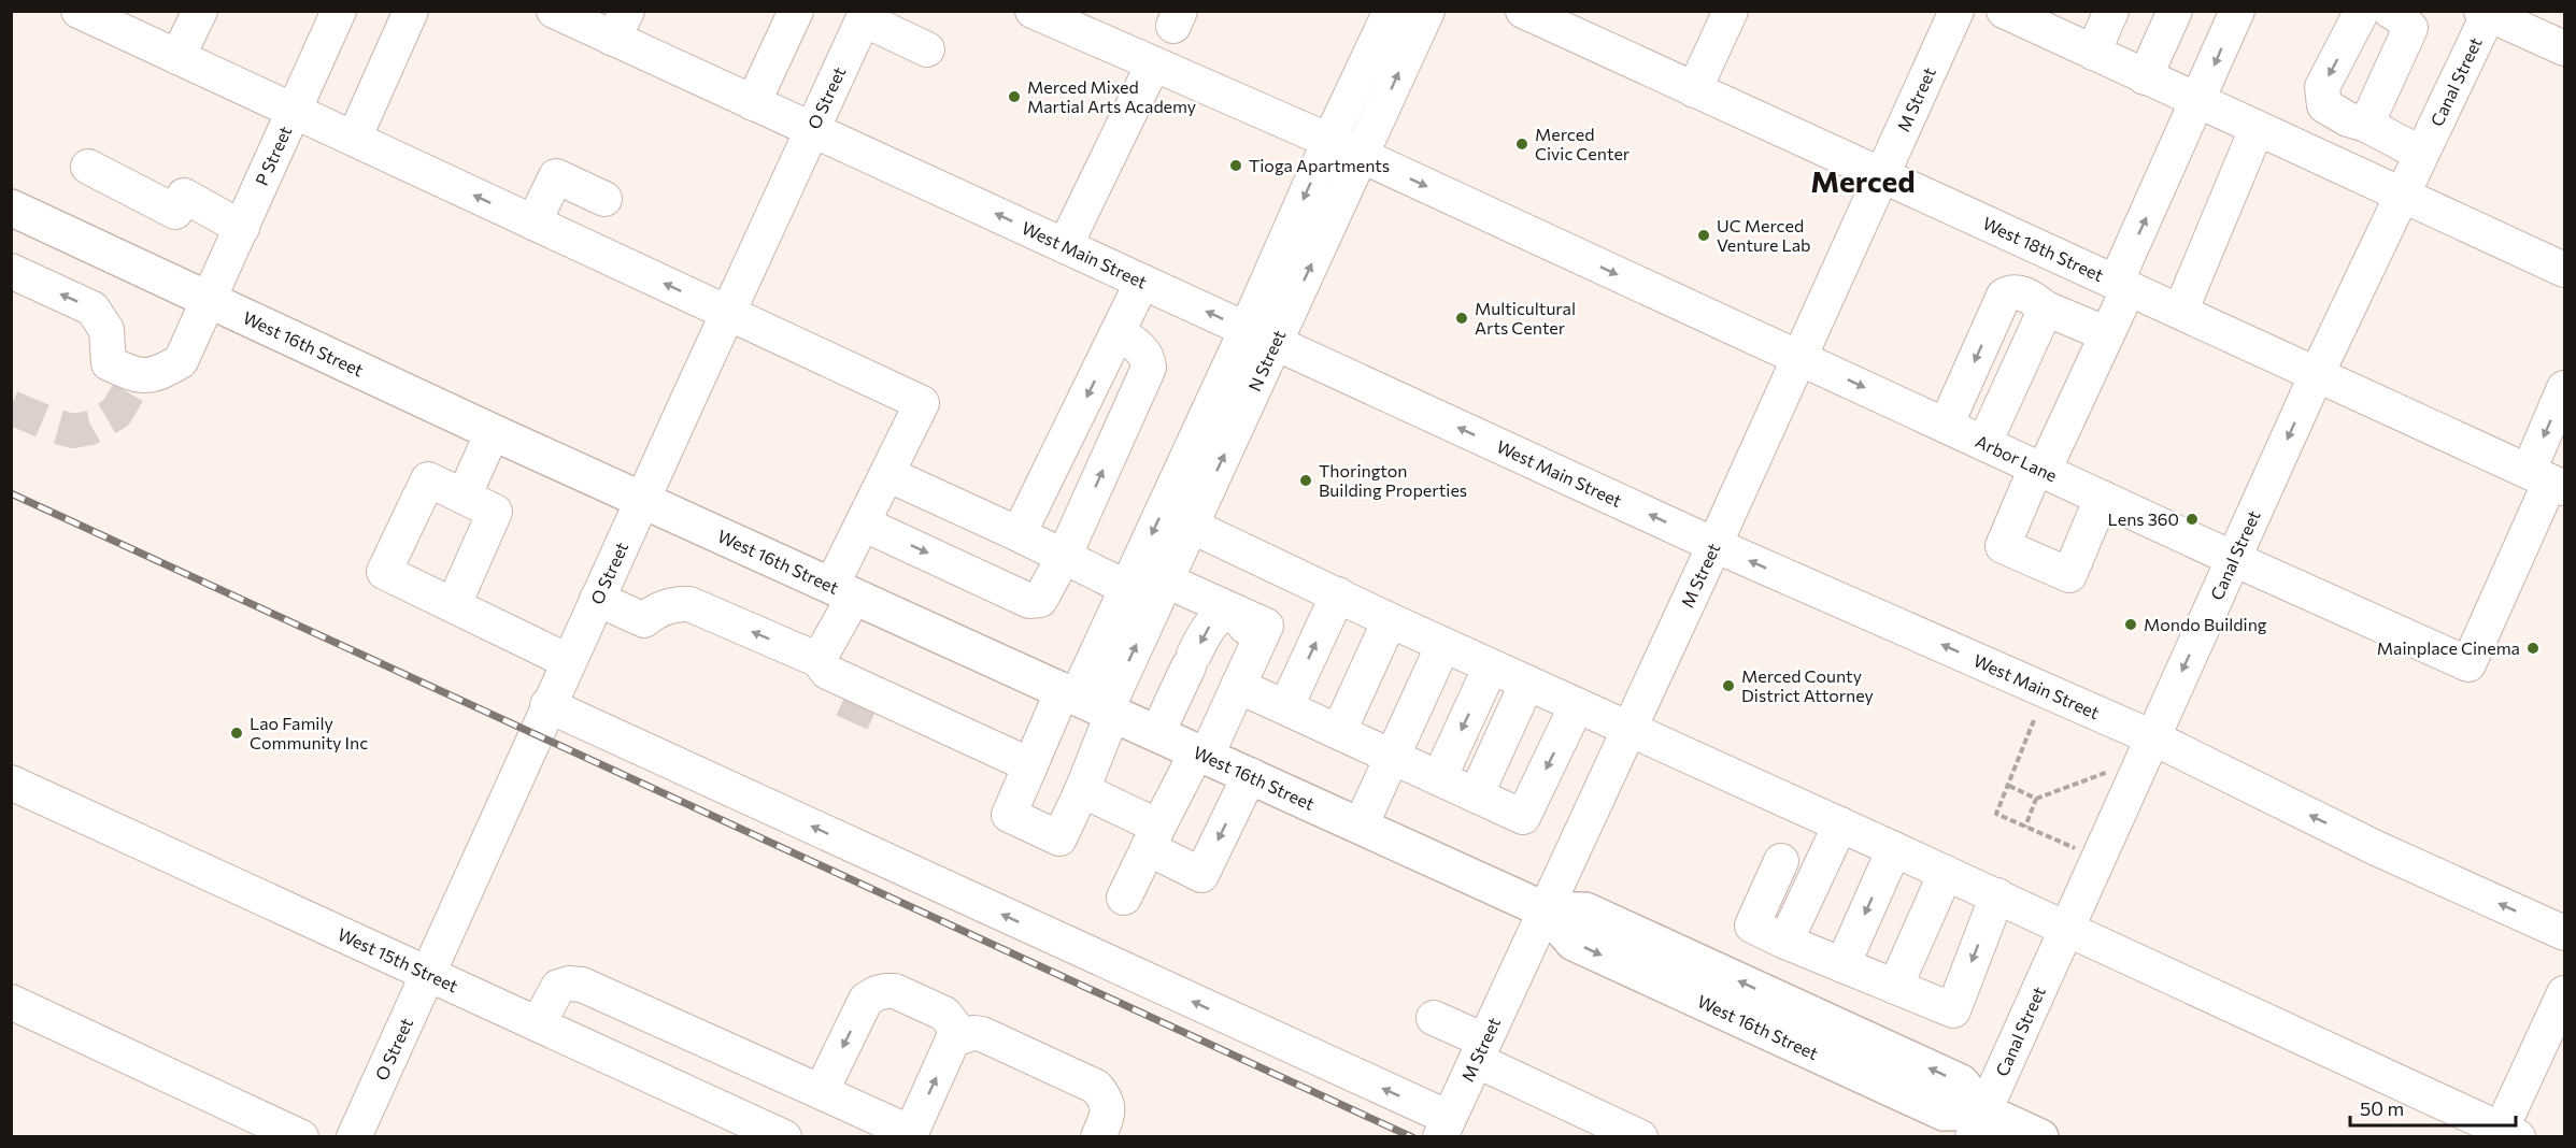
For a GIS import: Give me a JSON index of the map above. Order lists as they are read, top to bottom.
{
  "streets": {
    "main road": ["West 16th Street"],
    "street": [
      "Canal Street",
      "O Street",
      "M Street",
      "P Street",
      "West 18th Street",
      "West Main Street",
      "N Street",
      "Arbor Lane",
      "West 15th Street"
    ]
  },
  "crossings": [
    ["Canal Street", "West 18th Street"],
    ["Canal Street", "West Main Street"],
    ["Canal Street", "West 16th Street"],
    ["Canal Street", "Arbor Lane"],
    ["O Street", "West Main Street"],
    ["O Street", "West 16th Street"],
    ["O Street", "West 15th Street"],
    ["M Street", "West 18th Street"],
    ["M Street", "West Main Street"],
    ["M Street", "West 16th Street"],
    ["M Street", "Arbor Lane"],
    ["P Street", "West 16th Street"],
    ["West 18th Street", "Arbor Lane"],
    ["West Main Street", "N Street"],
    ["West 16th Street", "N Street"],
    ["N Street", "Arbor Lane"]
  ],
  "one_way": ["Arbor Lane"],
  "districts": ["Merced"],
  "places": [
    "Merced Mixed Martial Arts Academy",
    "Merced Civic Center",
    "Tioga Apartments",
    "UC Merced Venture Lab",
    "Multicultural Arts Center",
    "Thorington Building Properties",
    "Lens 360",
    "Mondo Building",
    "Mainplace Cinema",
    "Merced County District Attorney",
    "Lao Family Community Inc"
  ],
  "scale_bar": "50 m"
}
